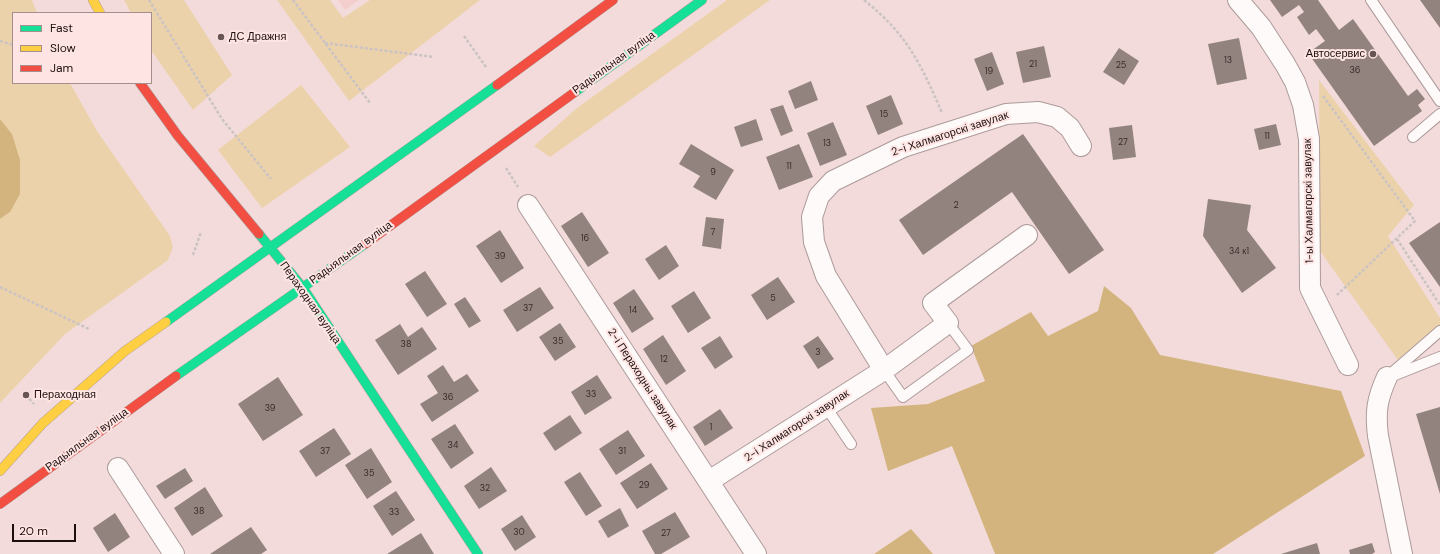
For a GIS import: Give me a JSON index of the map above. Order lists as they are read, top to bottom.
{
  "streets": {
    "main road": ["Радыяльная вуліца", "Пераходная вуліца"],
    "street": ["2-і Халмагорскі завулак", "1-ы Халмагорскі завулак", "2-і Пераходны завулак"]
  },
  "crossings": [
    ["Радыяльная вуліца", "Пераходная вуліца"],
    ["2-і Халмагорскі завулак", "2-і Пераходны завулак"]
  ],
  "places": ["ДС Дражня", "Автосервис", "Пераходная"],
  "house_numbers": [
    "13",
    "21",
    "25",
    "36",
    "19",
    "15",
    "11",
    "27",
    "13",
    "11",
    "9",
    "2",
    "7",
    "16",
    "34 к1",
    "39",
    "5",
    "37",
    "14",
    "35",
    "38",
    "3",
    "12",
    "33",
    "36",
    "39",
    "1",
    "34",
    "37",
    "31",
    "35",
    "29",
    "32",
    "38",
    "33",
    "30",
    "27"
  ],
  "legend": ["Fast", "Slow", "Jam"],
  "scale_bar": "20 m"
}
